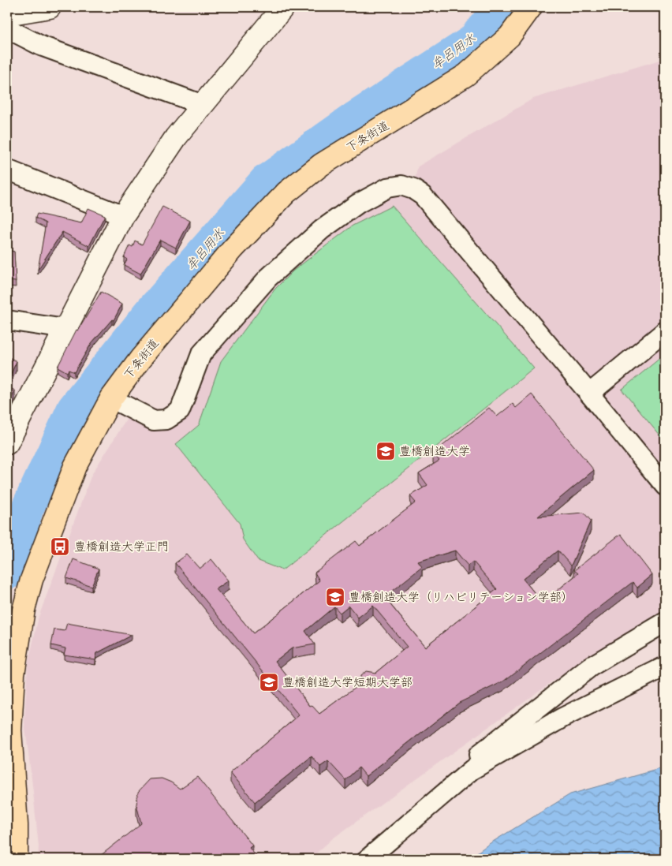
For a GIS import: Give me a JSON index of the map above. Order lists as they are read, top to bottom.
{
  "streets": {
    "main road": ["下条街道"]
  },
  "water": ["牟呂用水"],
  "places": {
    "school or university": ["豊橋創造大学", "豊橋創造大学（リハビリテーション学部）", "豊橋創造大学短期大学部"],
    "bus stop": ["豊橋創造大学正門"]
  }
}
